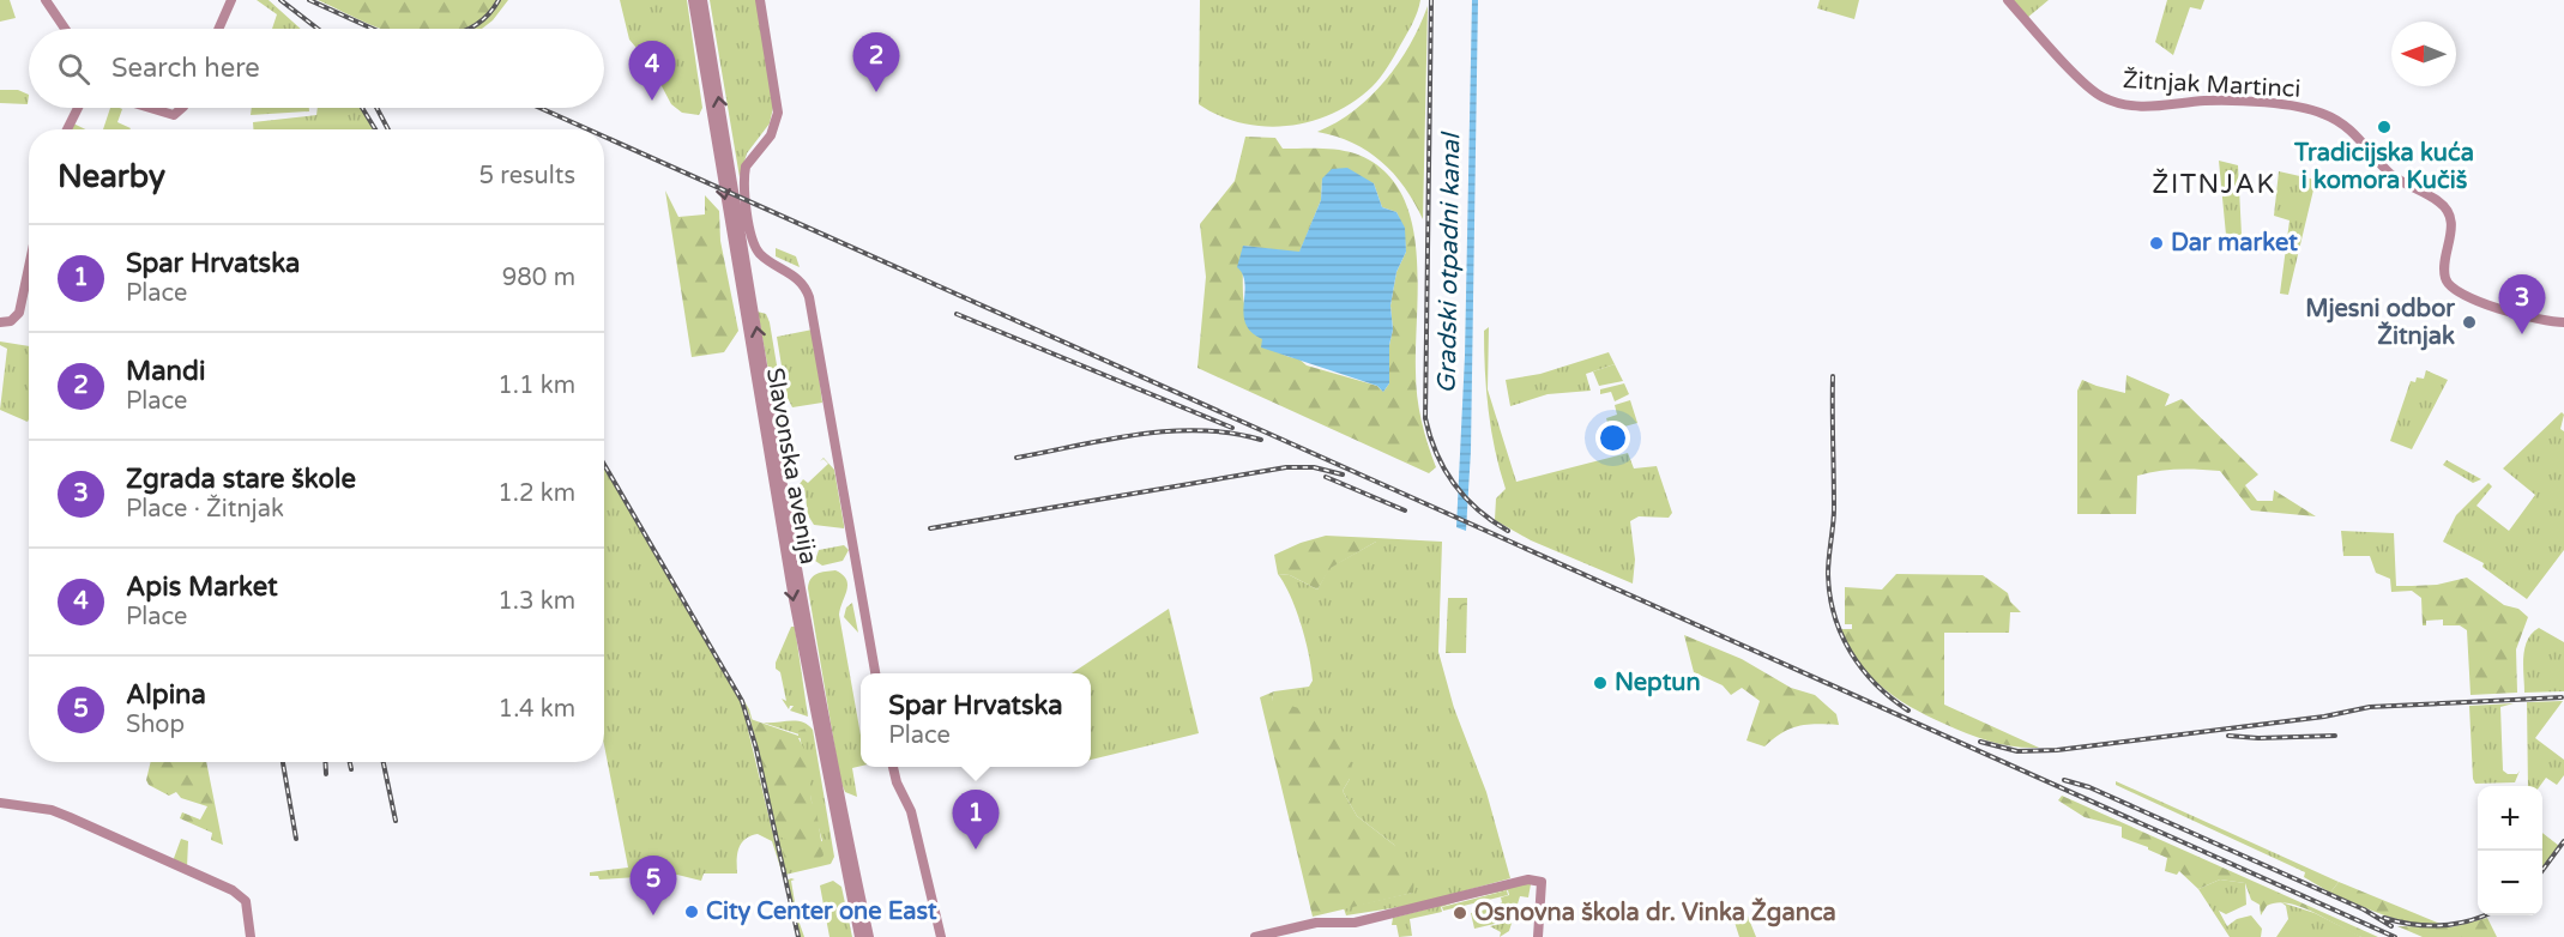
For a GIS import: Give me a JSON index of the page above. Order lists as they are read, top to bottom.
{
  "streets": {
    "street": ["Žitnjak Martinci", "Slavonska avenija"]
  },
  "districts": ["ŽITNJAK"],
  "water": ["Gradski otpadni kanal"],
  "places": [
    "Tradicijska kuća i komora Kučiš",
    "Dar market",
    "Mjesni odbor Žitnjak",
    "Neptun",
    "City Center one East",
    "Osnovna škola dr. Vinka Žganca"
  ],
  "north": "left",
  "page": {
    "search": "Search here",
    "pins": [
      "2",
      "4",
      "3",
      "1",
      "5"
    ],
    "heading": ["Nearby", "5 results"],
    "list": [
      {
        "mark": "1",
        "name": "Spar Hrvatska",
        "note": "Place",
        "value": "980 m"
      },
      {
        "mark": "2",
        "name": "Mandi",
        "note": "Place",
        "value": "1.1 km"
      },
      {
        "mark": "3",
        "name": "Zgrada stare škole",
        "note": "Place · Žitnjak",
        "value": "1.2 km"
      },
      {
        "mark": "4",
        "name": "Apis Market",
        "note": "Place",
        "value": "1.3 km"
      },
      {
        "mark": "5",
        "name": "Alpina",
        "note": "Shop",
        "value": "1.4 km"
      }
    ],
    "popup": ["Spar Hrvatska", "Place"],
    "map_buttons": ["+", "−"]
  }
}
